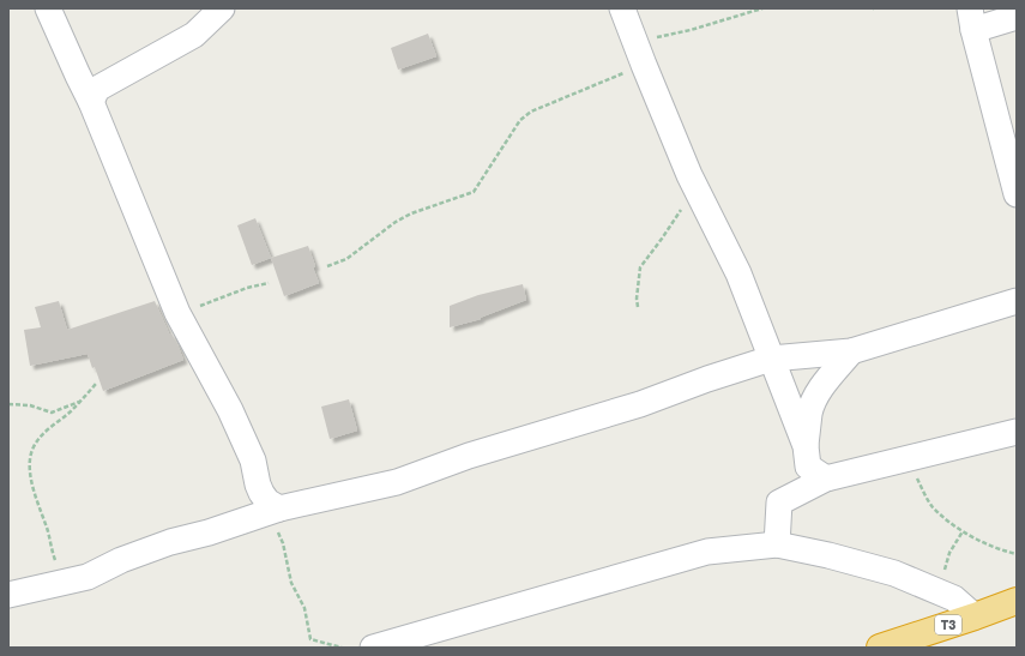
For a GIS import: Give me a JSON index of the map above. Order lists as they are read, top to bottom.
{
  "streets": {
    "highway": ["T3"]
  }
}
